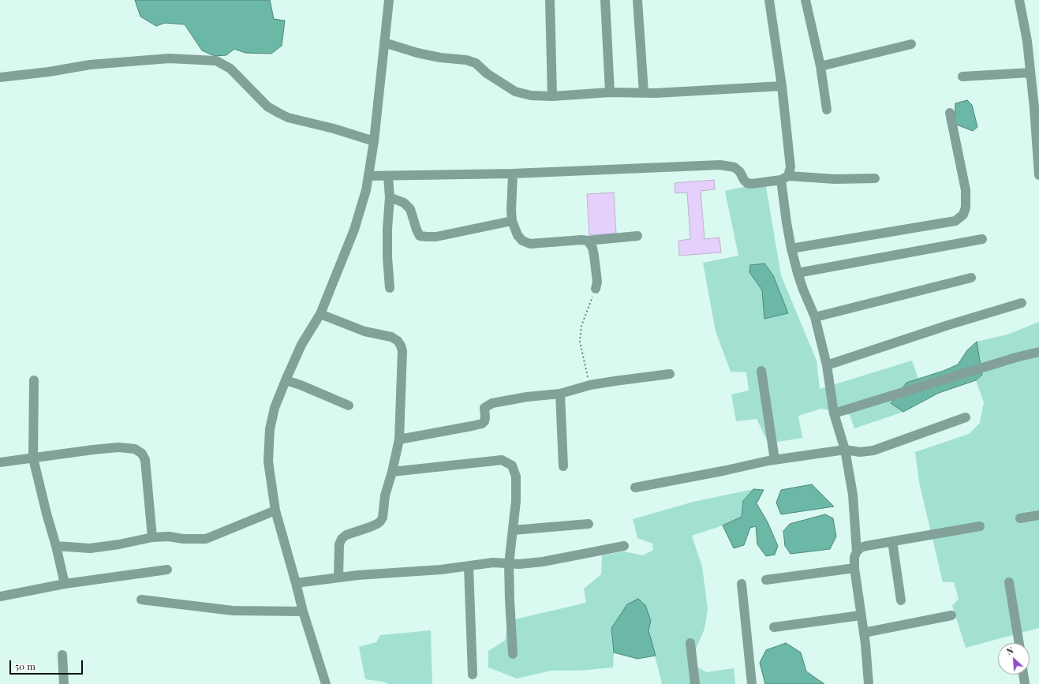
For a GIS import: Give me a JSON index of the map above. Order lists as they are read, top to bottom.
{
  "scale_bar": "50 m",
  "north": "top left"
}
